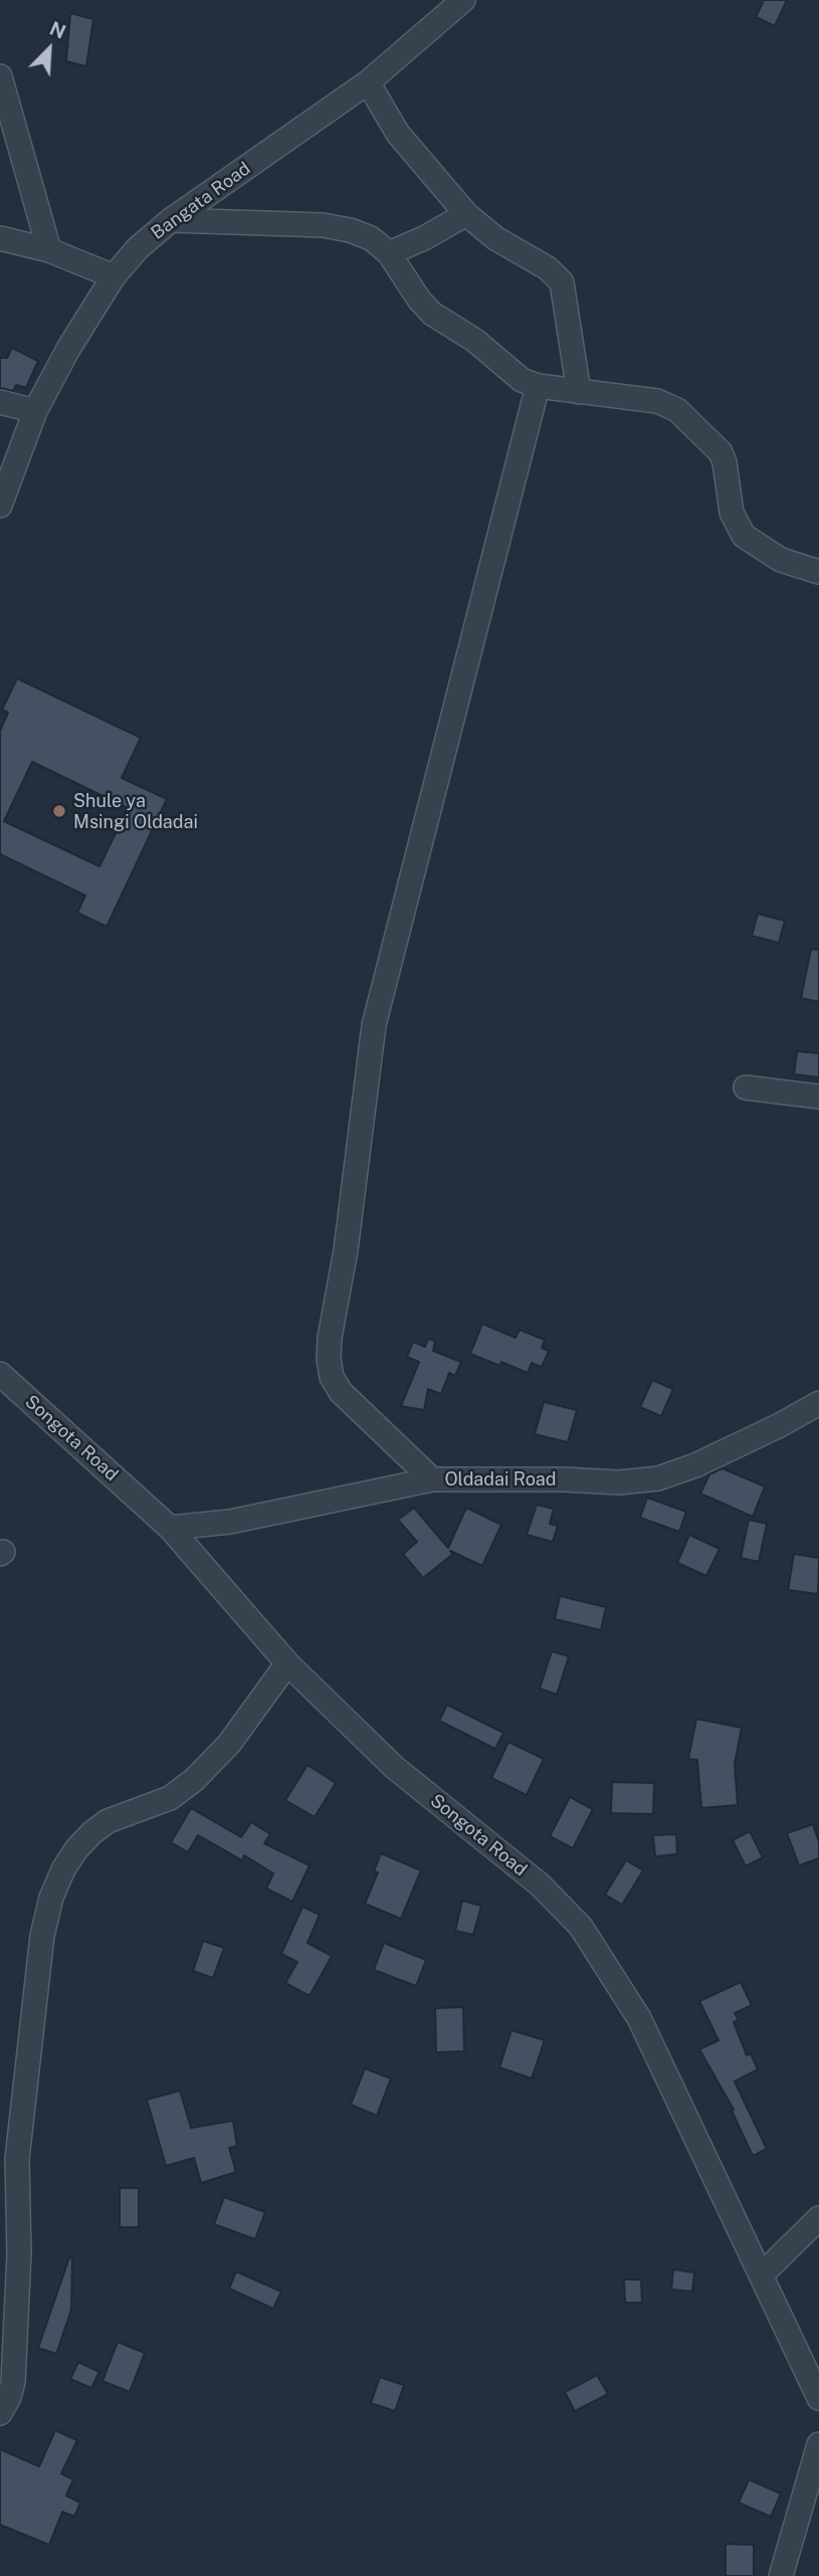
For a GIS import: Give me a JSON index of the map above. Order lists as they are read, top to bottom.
{
  "streets": {
    "street": ["Bangata Road", "Songota Road", "Oldadai Road"]
  },
  "crossings": [
    ["Songota Road", "Oldadai Road"]
  ],
  "places": ["Shule ya Msingi Oldadai"],
  "north": "top right"
}
